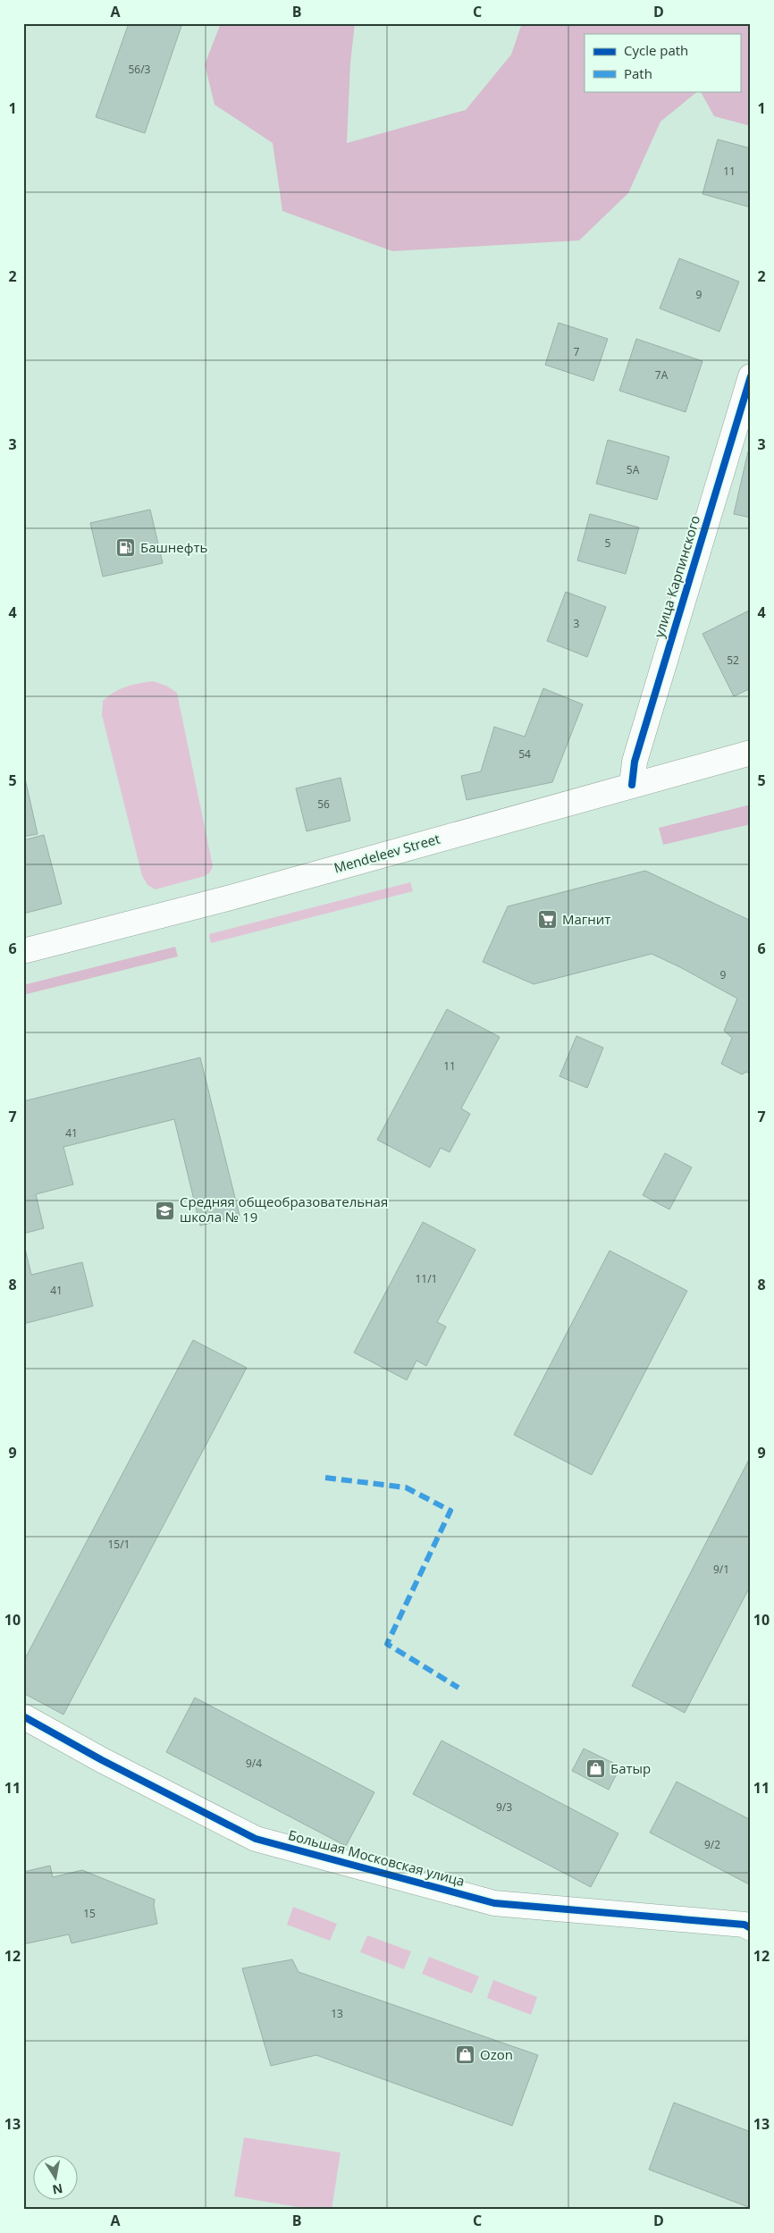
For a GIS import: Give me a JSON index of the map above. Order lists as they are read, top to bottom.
{
  "streets": {
    "street": ["улица Карпинского", "Mendeleev Street", "Большая Московская улица"]
  },
  "crossings": [
    ["улица Карпинского", "Mendeleev Street"]
  ],
  "places": {
    "fuel station": ["Башнефть"],
    "supermarket": ["Магнит"],
    "school or university": ["Средняя общеобразовательная школа № 19"],
    "shop": ["Батыр", "Ozon"]
  },
  "house_numbers": [
    "56/3",
    "11",
    "9",
    "7",
    "7А",
    "5А",
    "5",
    "3",
    "52",
    "54",
    "56",
    "9",
    "11",
    "41",
    "11/1",
    "41",
    "15/1",
    "9/1",
    "9/4",
    "9/3",
    "9/2",
    "15",
    "13"
  ],
  "legend": ["Cycle path", "Path"],
  "north": "bottom",
  "grid": {
    "columns": [
      "A",
      "B",
      "C",
      "D"
    ],
    "rows": [
      "1",
      "2",
      "3",
      "4",
      "5",
      "6",
      "7",
      "8",
      "9",
      "10",
      "11",
      "12",
      "13"
    ]
  }
}
